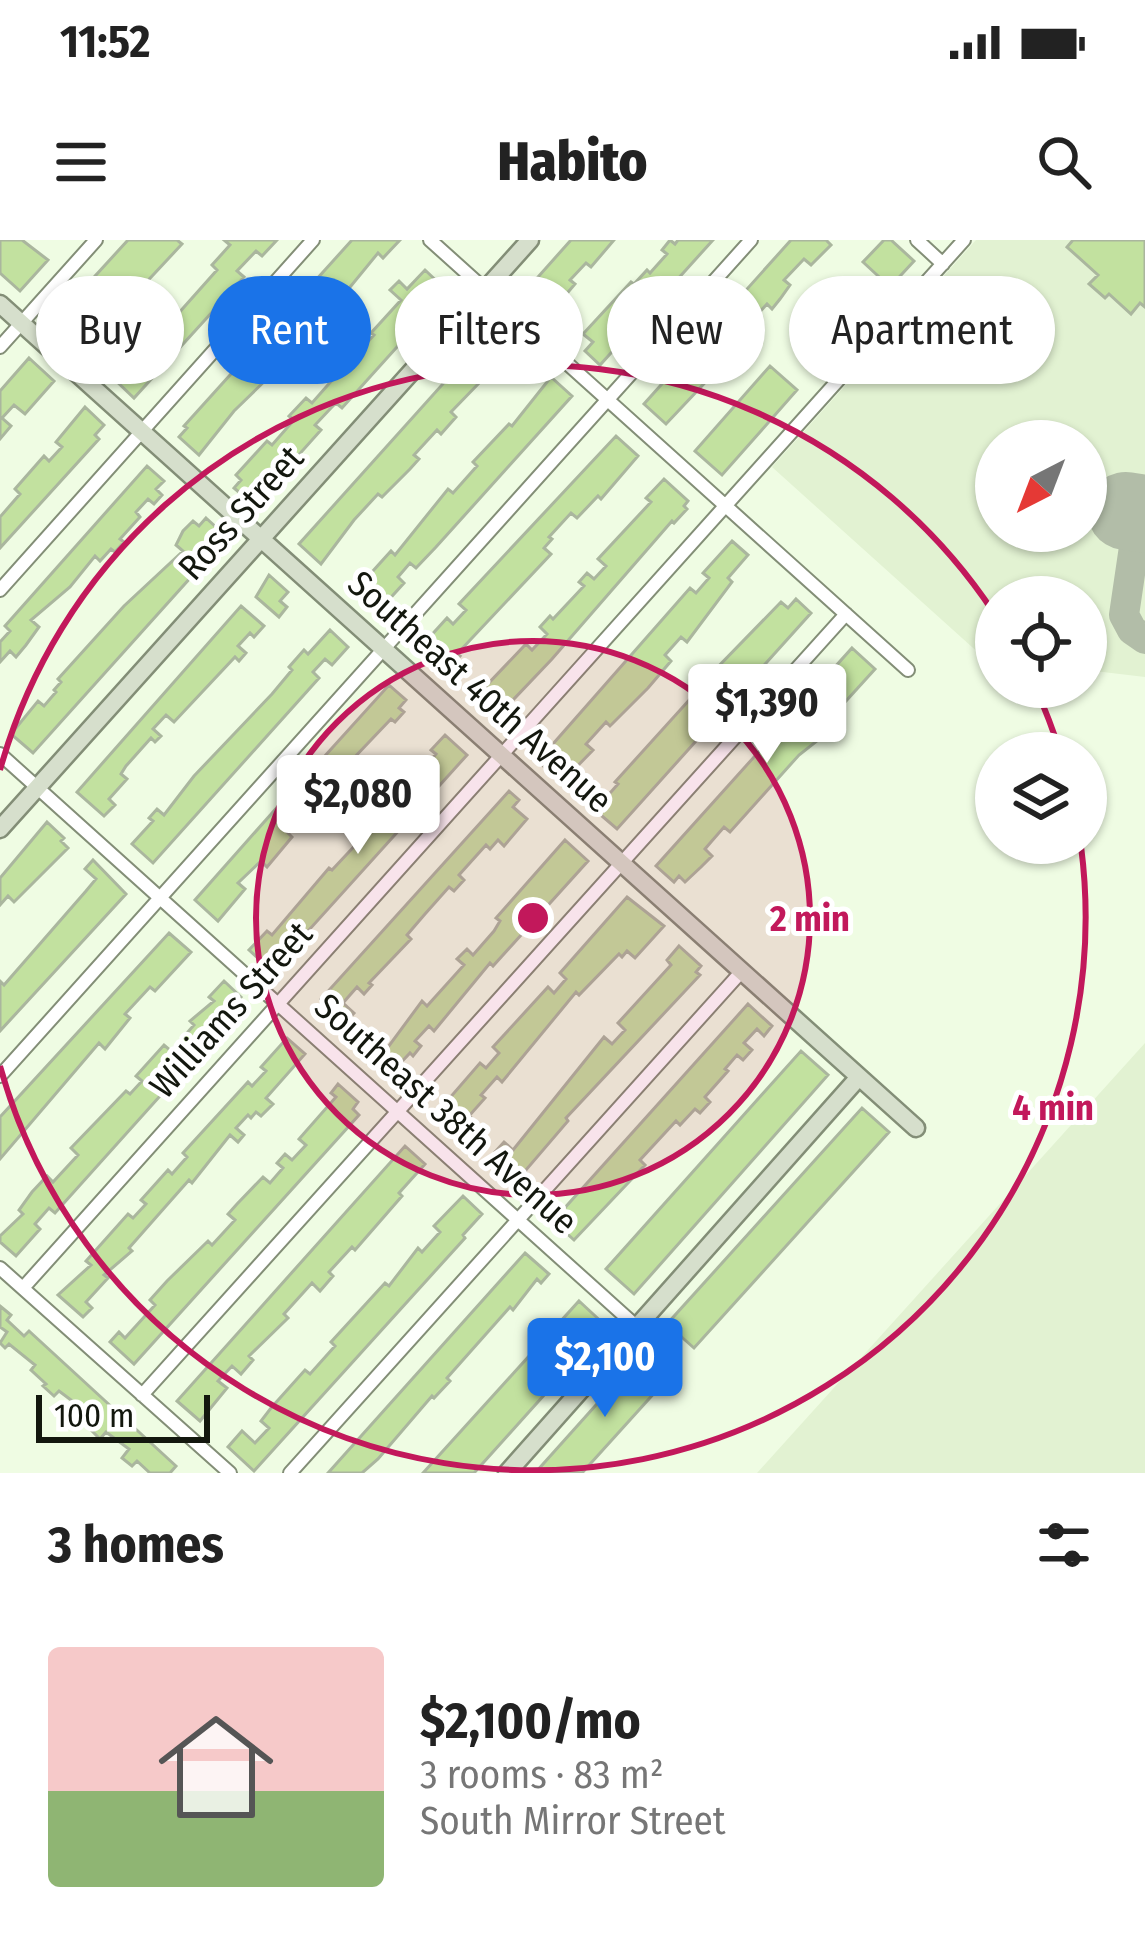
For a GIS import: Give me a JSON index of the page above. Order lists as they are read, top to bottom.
{
  "streets": {
    "street": [
      "Ross Street",
      "Southeast 40th Avenue",
      "Williams Street",
      "Southeast 38th Avenue"
    ]
  },
  "crossings": [
    ["Ross Street", "Southeast 40th Avenue"],
    ["Ross Street", "Southeast 38th Avenue"],
    ["Southeast 40th Avenue", "Williams Street"],
    ["Williams Street", "Southeast 38th Avenue"]
  ],
  "scale_bar": "100 m",
  "north": "bottom left",
  "page": {
    "status": "11:52",
    "header": "Habito",
    "chip": [
      "Buy",
      "Rent",
      "Filters",
      "New",
      "Apartment"
    ],
    "price": ["$1,390", "$2,080", "$2,100"],
    "scale": "100 m",
    "heading": "3 homes",
    "list": [
      {
        "name": "$2,100/mo",
        "note": "3 rooms · 83 m² · South Mirror Street"
      }
    ]
  },
  "rings": ["2 min", "4 min"]
}
